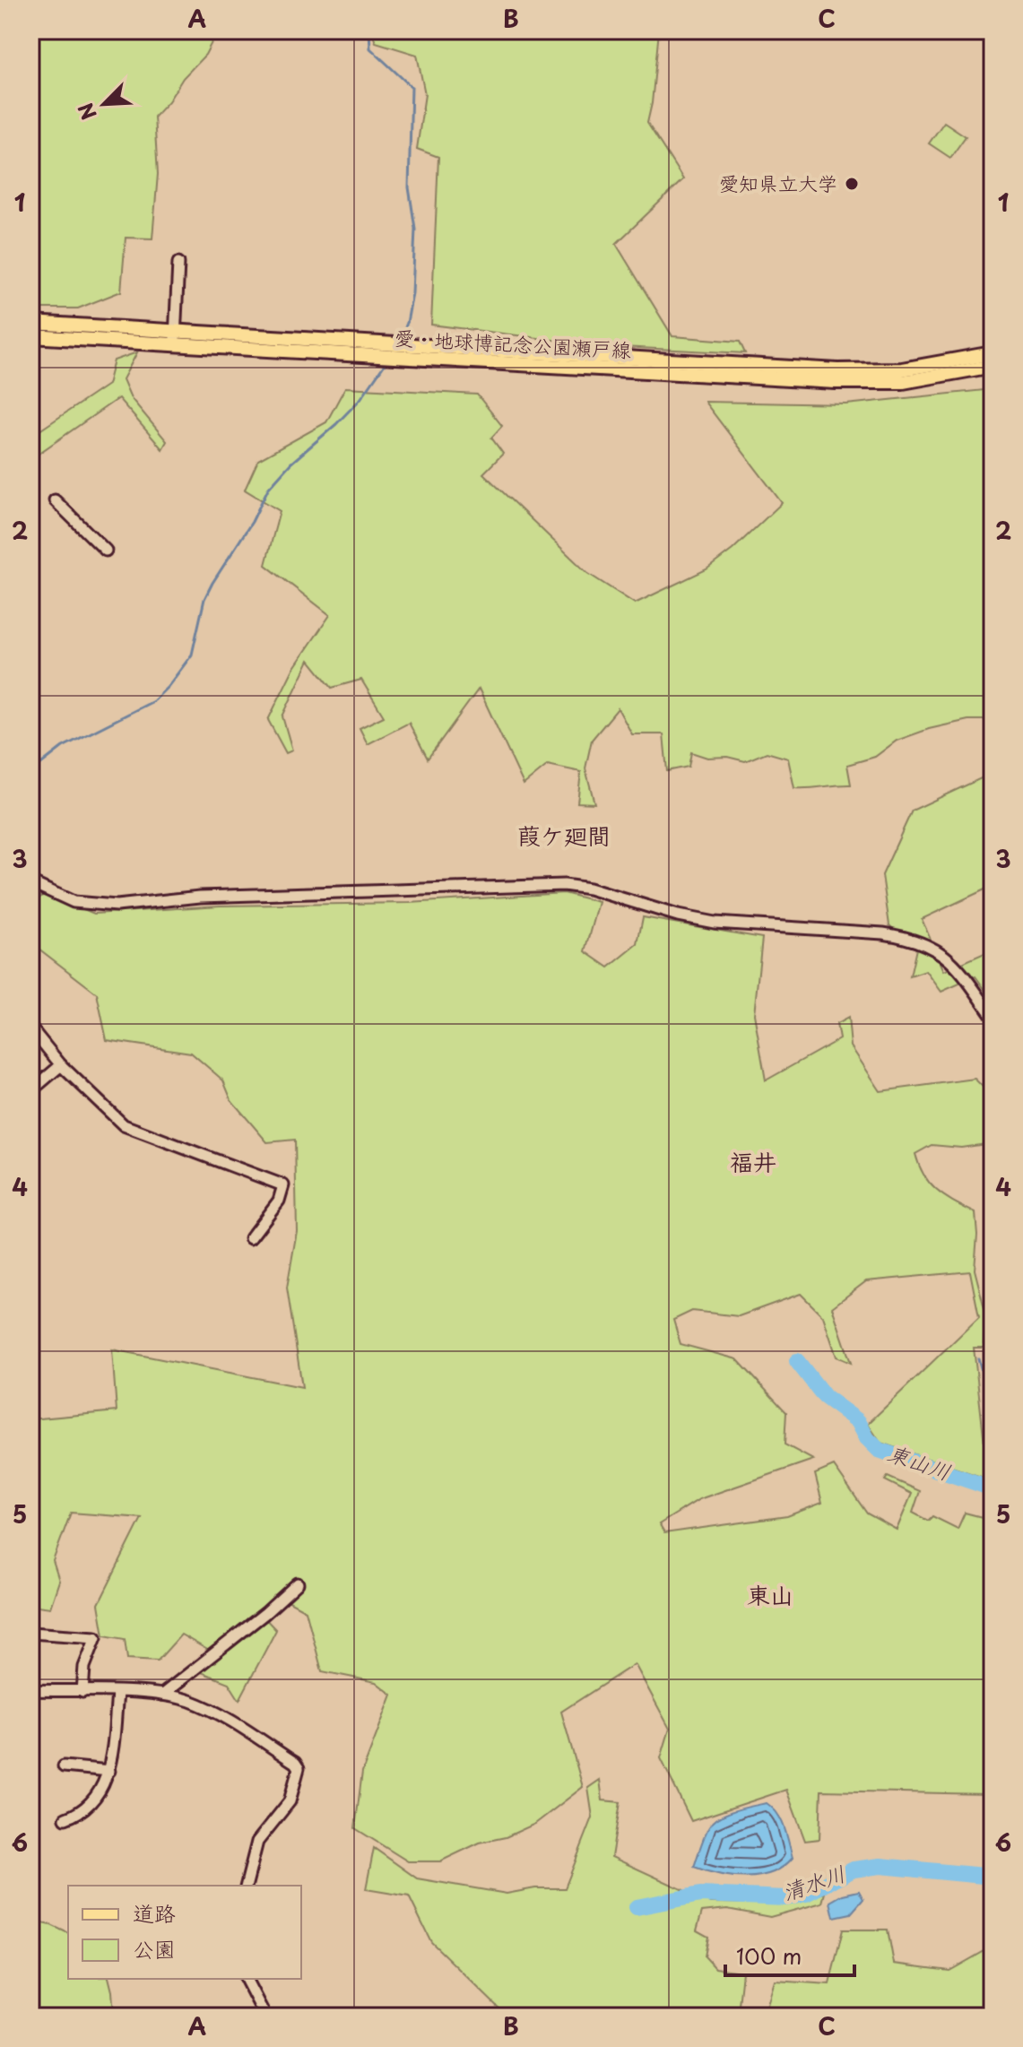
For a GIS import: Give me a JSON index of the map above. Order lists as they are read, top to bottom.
{
  "streets": {
    "main road": ["愛・地球博記念公園瀬戸線"]
  },
  "districts": ["葭ケ廻間", "福井", "東山"],
  "water": ["東山川", "清水川"],
  "places": ["愛知県立大学"],
  "legend": ["道路", "公園"],
  "scale_bar": "100 m",
  "north": "bottom left",
  "grid": {
    "columns": ["A", "B", "C"],
    "rows": [
      "1",
      "2",
      "3",
      "4",
      "5",
      "6"
    ]
  }
}
